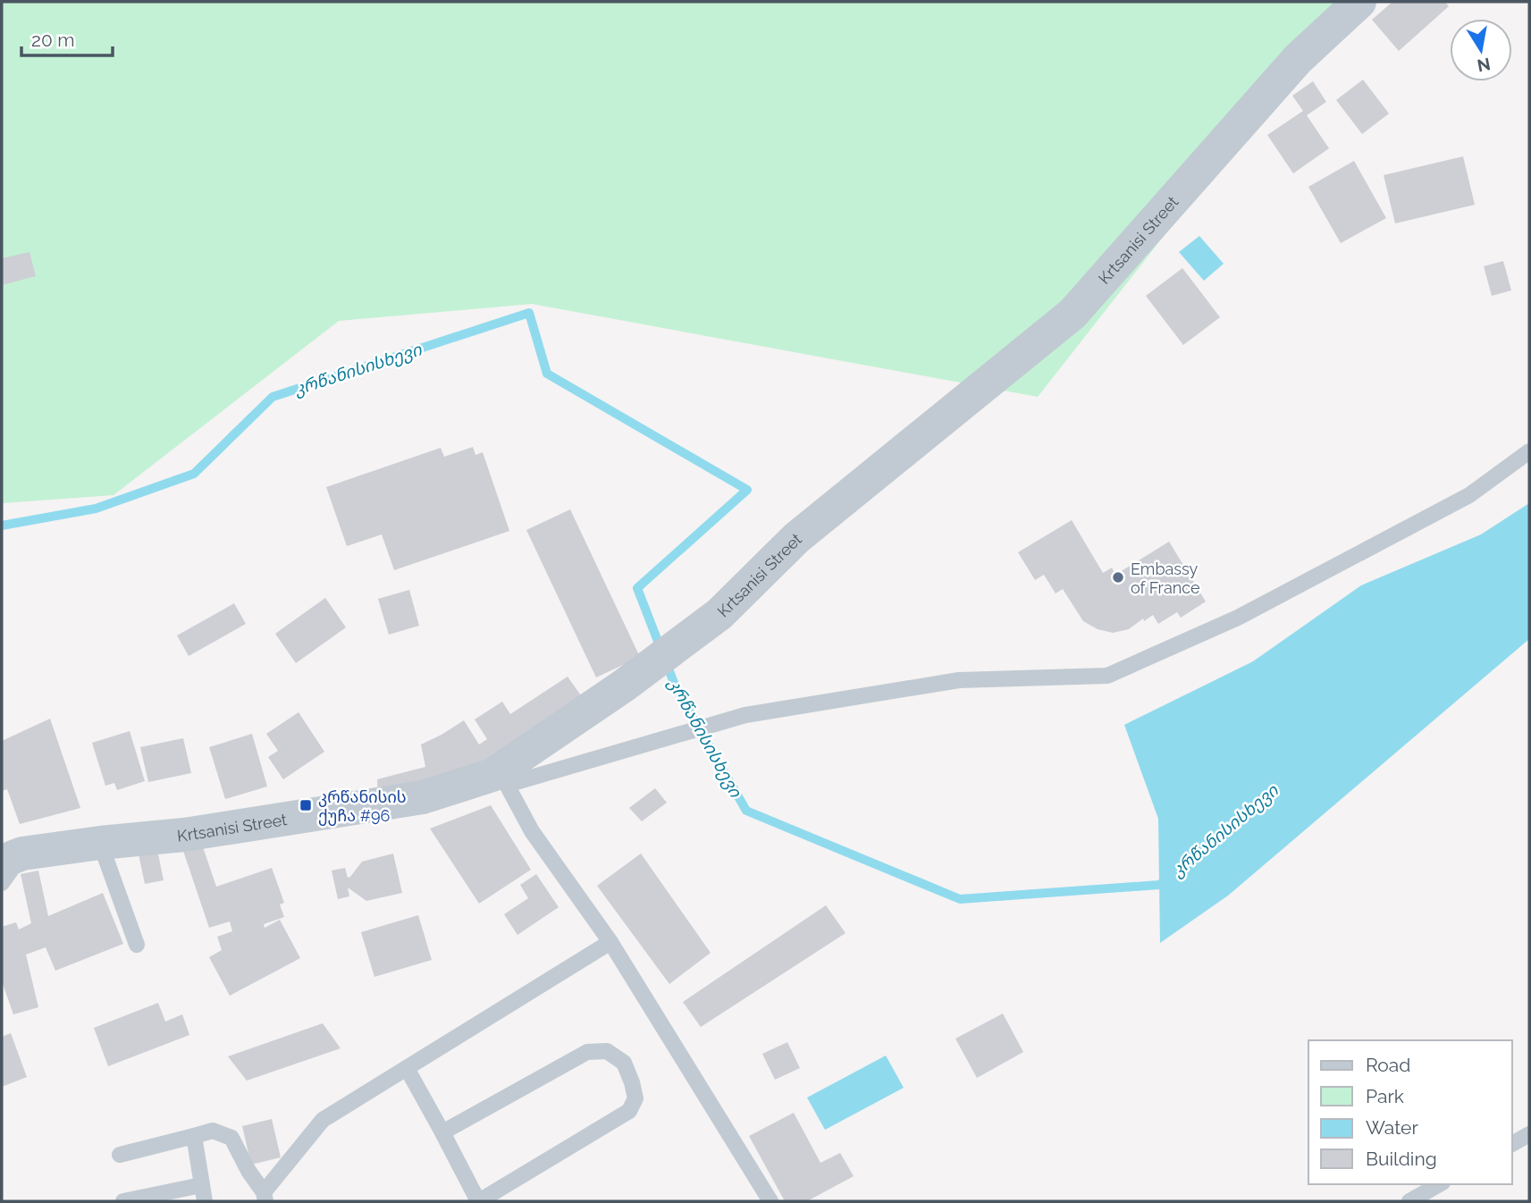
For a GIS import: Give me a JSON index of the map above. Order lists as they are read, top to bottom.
{
  "streets": {
    "street": ["Krtsanisi Street"]
  },
  "water": ["კრწანისისხევი"],
  "places": {
    "other": ["Embassy of France"],
    "transit": ["კრწანისის ქუჩა #96"]
  },
  "legend": [
    "Road",
    "Park",
    "Water",
    "Building"
  ],
  "scale_bar": "20 m",
  "north": "bottom"
}
